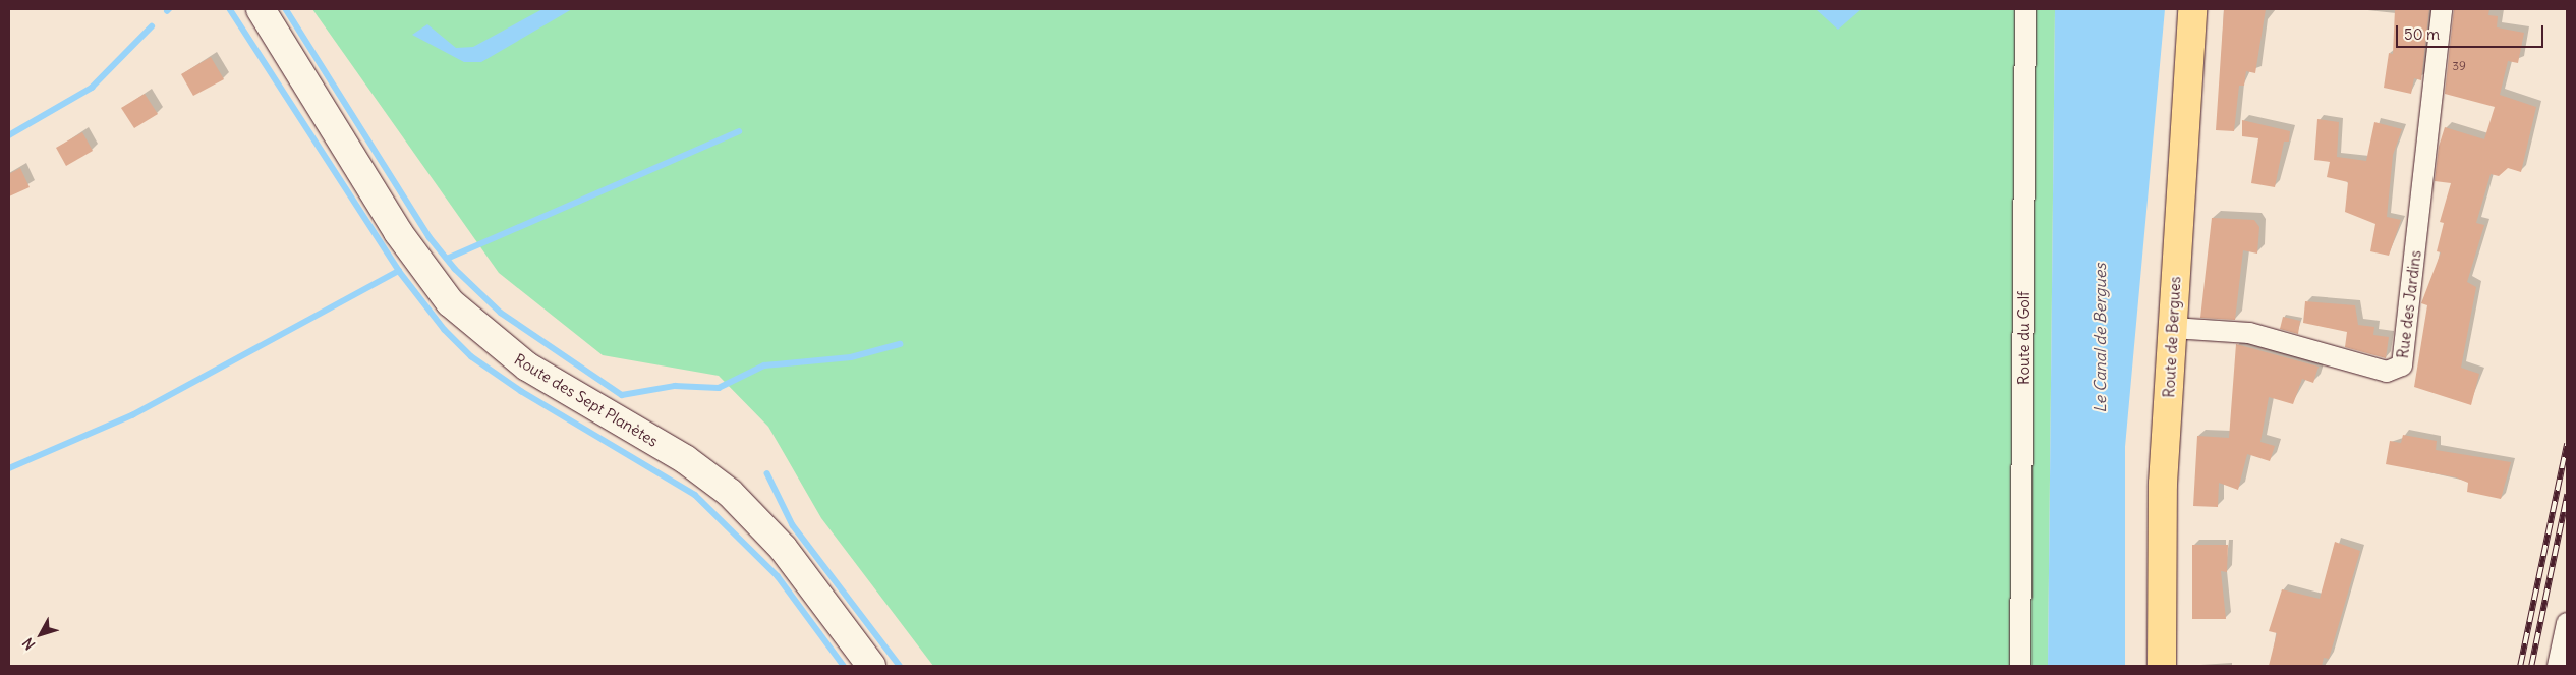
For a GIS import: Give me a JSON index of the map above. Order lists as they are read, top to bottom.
{
  "streets": {
    "main road": ["Route de Bergues", "Route des Sept Planètes"],
    "street": ["Rue des Jardins", "Route du Golf"]
  },
  "crossings": [
    ["Rue des Jardins", "Route de Bergues"]
  ],
  "water": ["Le Canal de Bergues"],
  "house_numbers": ["39"],
  "scale_bar": "50 m",
  "north": "bottom left"
}
